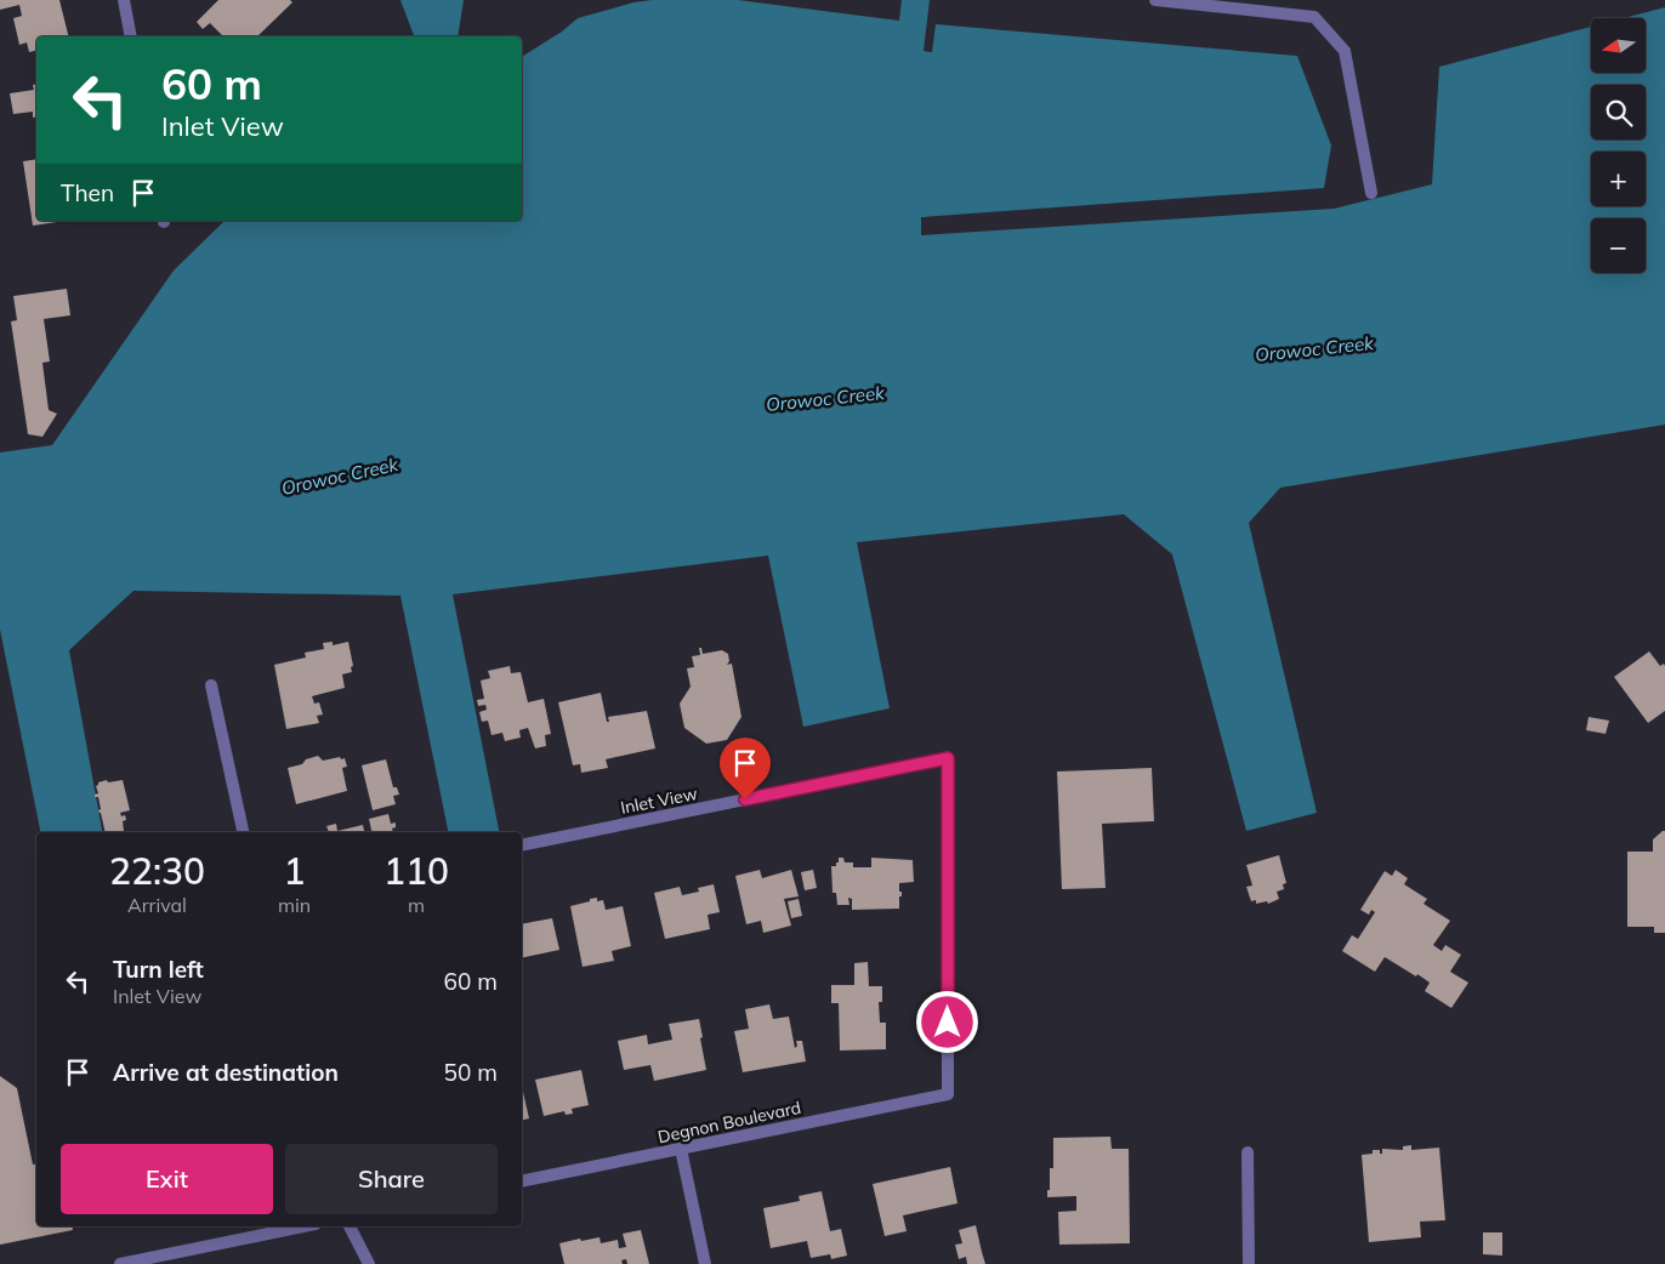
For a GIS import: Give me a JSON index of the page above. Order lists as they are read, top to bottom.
{
  "streets": {
    "street": ["Inlet View", "Degnon Boulevard"]
  },
  "crossings": [
    ["Inlet View", "Degnon Boulevard"]
  ],
  "water": ["Orowoc Creek"],
  "north": "left",
  "page": {
    "map_buttons": ["+", "−"],
    "turn": ["60 m", "Inlet View"],
    "then": "Then",
    "eta": [
      "22:30",
      "Arrival",
      "1",
      "min",
      "110",
      "m"
    ],
    "list": [
      {
        "name": "Turn left",
        "note": "Inlet View",
        "value": "60 m"
      },
      {
        "name": "Arrive at destination",
        "value": "50 m"
      }
    ],
    "buttons": ["Exit", "Share"]
  }
}
